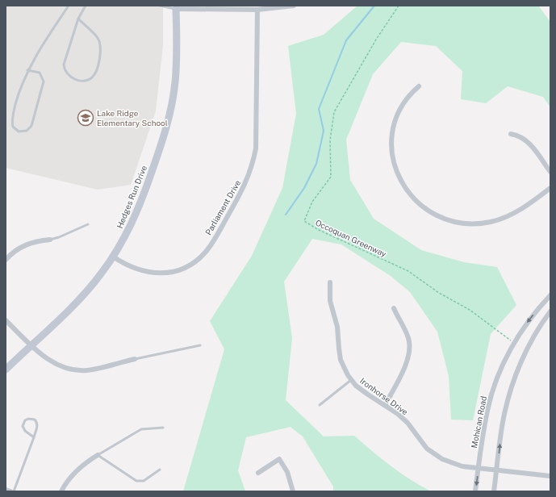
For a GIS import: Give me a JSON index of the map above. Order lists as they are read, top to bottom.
{
  "streets": {
    "street": [
      "Hedges Run Drive",
      "Parliament Drive",
      "Ironhorse Drive",
      "Mohican Road"
    ],
    "path": ["Occoquan Greenway"]
  },
  "crossings": [
    ["Hedges Run Drive", "Parliament Drive"],
    ["Occoquan Greenway", "Mohican Road"],
    ["Ironhorse Drive", "Mohican Road"]
  ],
  "places": {
    "school or university": ["Lake Ridge Elementary School"]
  }
}
